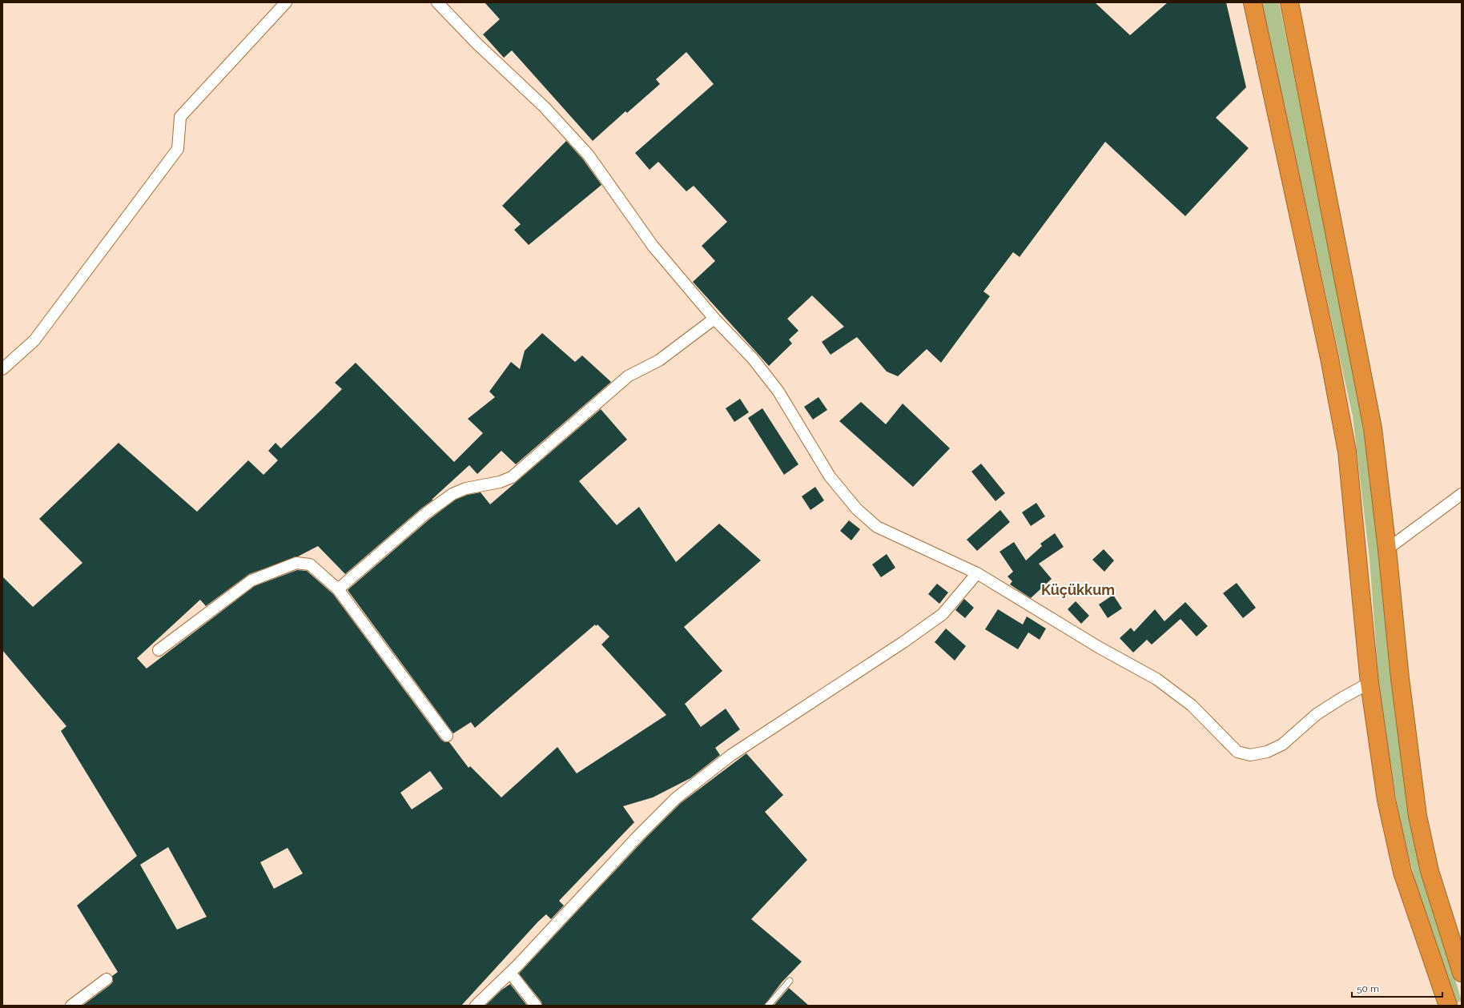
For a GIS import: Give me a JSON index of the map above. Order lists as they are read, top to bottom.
{
  "districts": ["Küçükkum"],
  "scale_bar": "50 m"
}
